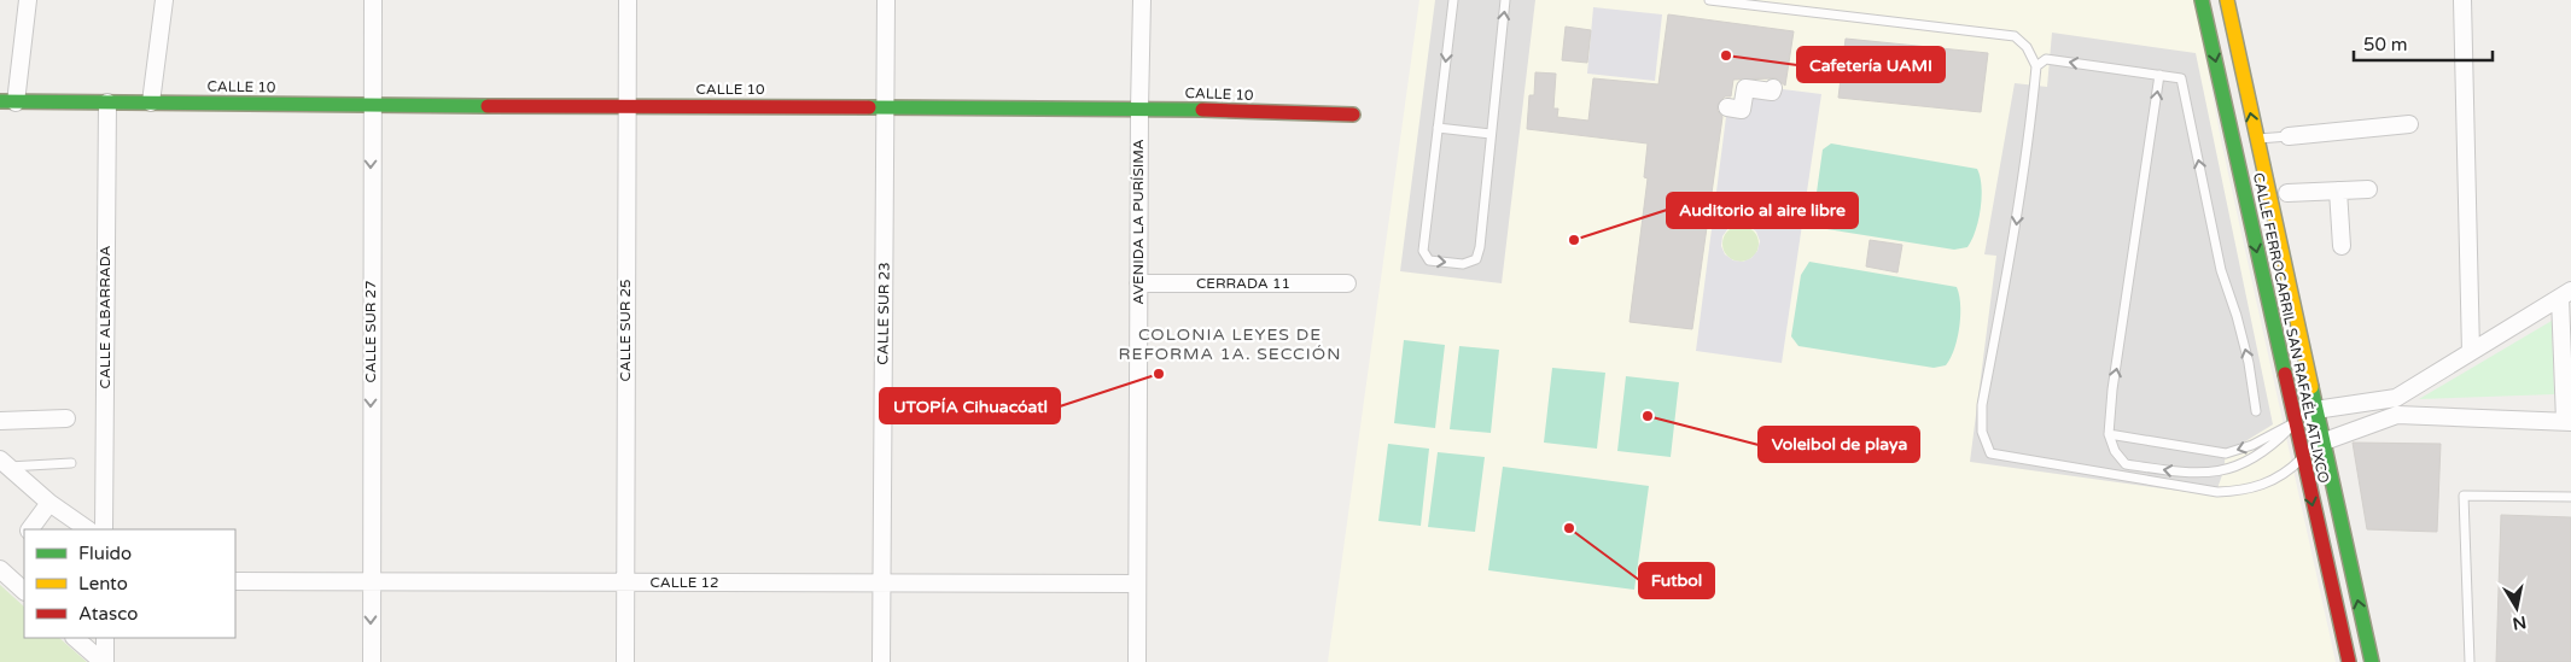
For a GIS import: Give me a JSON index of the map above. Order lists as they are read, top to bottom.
{
  "streets": {
    "main road": ["CALLE 10", "CALLE FERROCARRIL SAN RAFAÉL ATLIXCO"],
    "street": [
      "AVENIDA LA PURÍSIMA",
      "CERRADA 11",
      "CALLE SUR 23",
      "CALLE ALBARRADA",
      "CALLE SUR 25",
      "CALLE SUR 27",
      "CALLE 12"
    ]
  },
  "crossings": [
    ["CALLE 10", "AVENIDA LA PURÍSIMA"],
    ["CALLE 10", "CALLE SUR 23"],
    ["CALLE 10", "CALLE ALBARRADA"],
    ["CALLE 10", "CALLE SUR 25"],
    ["CALLE 10", "CALLE SUR 27"],
    ["AVENIDA LA PURÍSIMA", "CERRADA 11"],
    ["AVENIDA LA PURÍSIMA", "CALLE 12"],
    ["CALLE SUR 23", "CALLE 12"],
    ["CALLE SUR 25", "CALLE 12"],
    ["CALLE SUR 27", "CALLE 12"]
  ],
  "one_way": ["CALLE SUR 27"],
  "districts": ["COLONIA LEYES DE REFORMA 1A. SECCIÓN"],
  "places": [
    "Cafetería UAMI",
    "Auditorio al aire libre",
    "UTOPÍA Cihuacóatl",
    "Voleibol de playa",
    "Futbol"
  ],
  "legend": ["Fluido", "Lento", "Atasco"],
  "scale_bar": "50 m",
  "north": "bottom"
}
